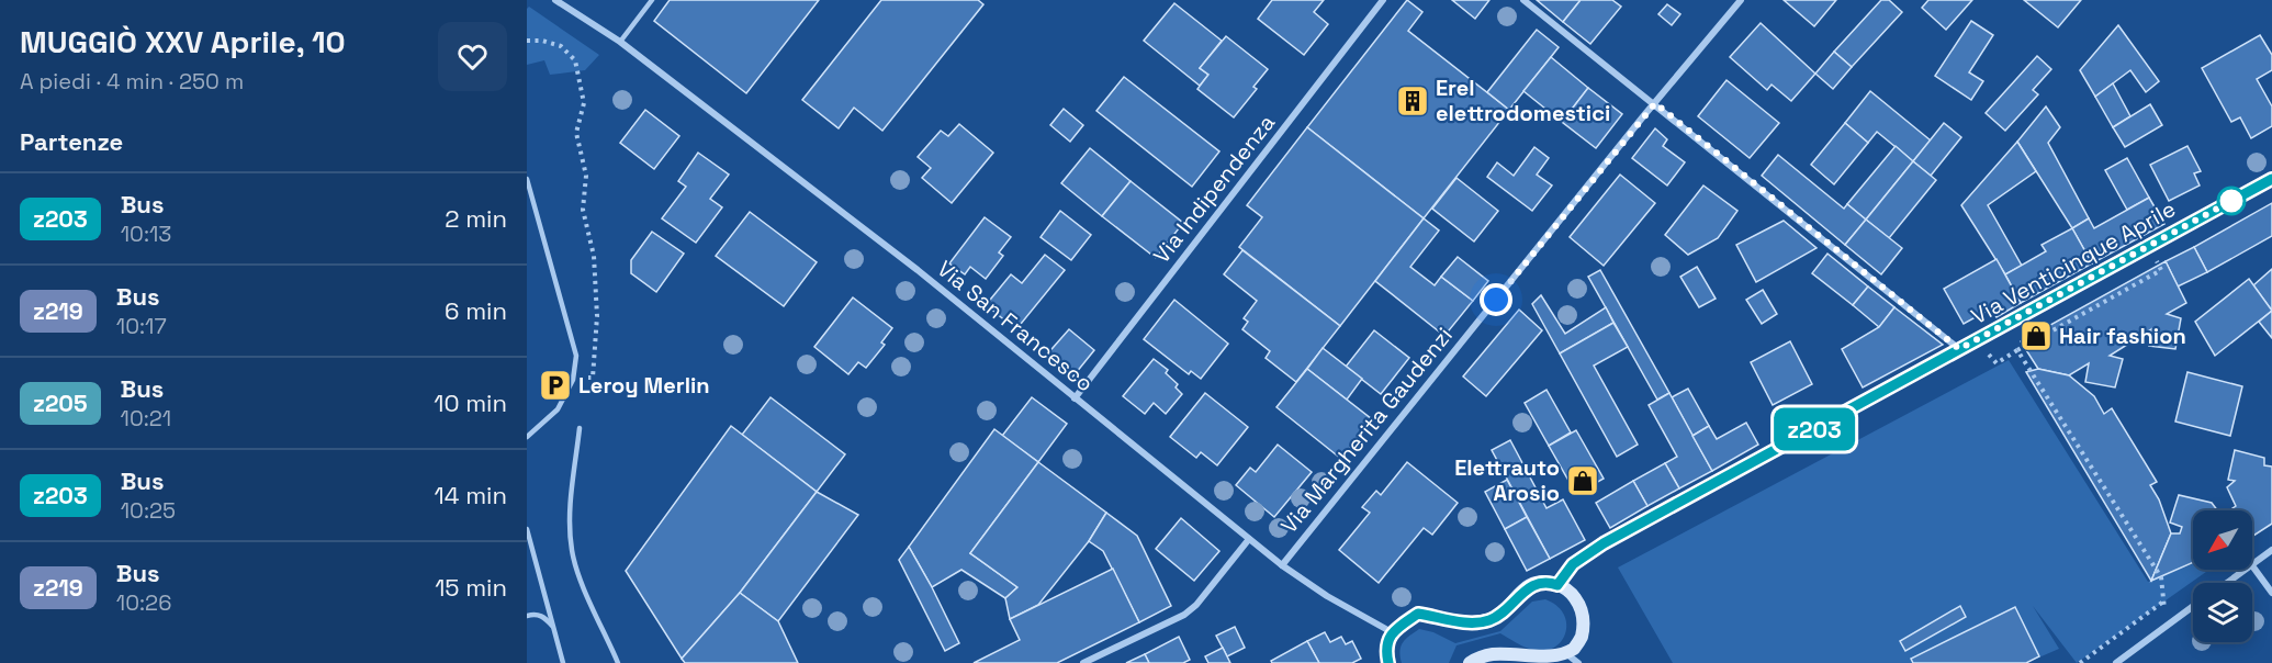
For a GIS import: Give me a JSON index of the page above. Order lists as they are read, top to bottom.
{
  "streets": {
    "main road": ["Via Venticinque Aprile"],
    "street": ["Via Indipendenza", "Via San Francesco", "Via Margherita Gaudenzi"]
  },
  "crossings": [
    ["Via Indipendenza", "Via San Francesco"],
    ["Via San Francesco", "Via Margherita Gaudenzi"]
  ],
  "places": {
    "building": ["Erel elettrodomestici"],
    "shop": ["Hair fashion", "Elettrauto Arosio"],
    "parking": ["Leroy Merlin"]
  },
  "lines": ["bus line z203"],
  "north": "bottom left",
  "page": {
    "heading": [
      ["MUGGIÒ XXV Aprile, 10", "A piedi · 4 min · 250 m"],
      "Partenze"
    ],
    "on_map": "z203",
    "list": [
      {
        "mark": "z203",
        "name": "Bus",
        "note": "10:13",
        "value": "2 min"
      },
      {
        "mark": "z219",
        "name": "Bus",
        "note": "10:17",
        "value": "6 min"
      },
      {
        "mark": "z205",
        "name": "Bus",
        "note": "10:21",
        "value": "10 min"
      },
      {
        "mark": "z203",
        "name": "Bus",
        "note": "10:25",
        "value": "14 min"
      },
      {
        "mark": "z219",
        "name": "Bus",
        "note": "10:26",
        "value": "15 min"
      }
    ]
  }
}
